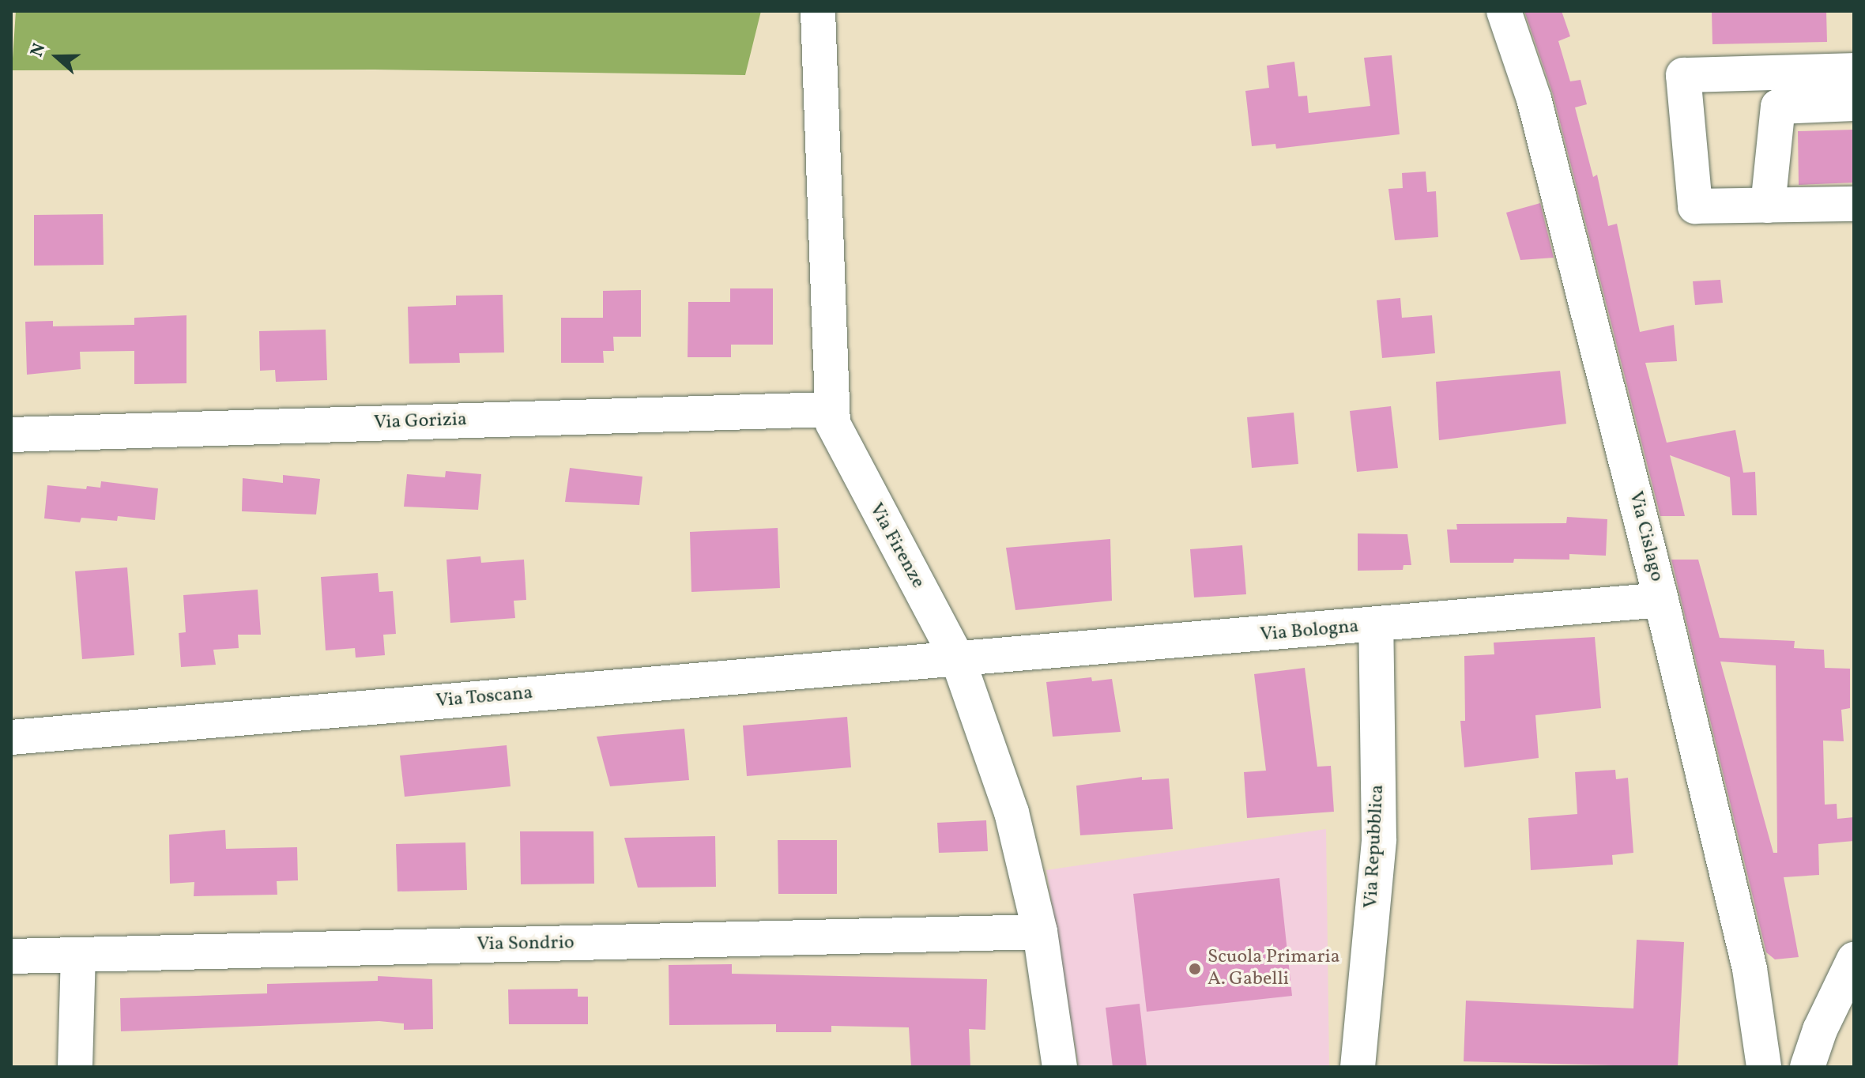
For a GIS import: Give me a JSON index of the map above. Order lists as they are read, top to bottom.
{
  "streets": {
    "street": [
      "Via Gorizia",
      "Via Cislago",
      "Via Firenze",
      "Via Bologna",
      "Via Toscana",
      "Via Repubblica",
      "Via Sondrio"
    ]
  },
  "crossings": [
    ["Via Gorizia", "Via Firenze"],
    ["Via Cislago", "Via Bologna"],
    ["Via Firenze", "Via Bologna"],
    ["Via Firenze", "Via Toscana"],
    ["Via Firenze", "Via Sondrio"],
    ["Via Bologna", "Via Toscana"],
    ["Via Bologna", "Via Repubblica"]
  ],
  "places": ["Scuola Primaria A. Gabelli"],
  "north": "left"
}
